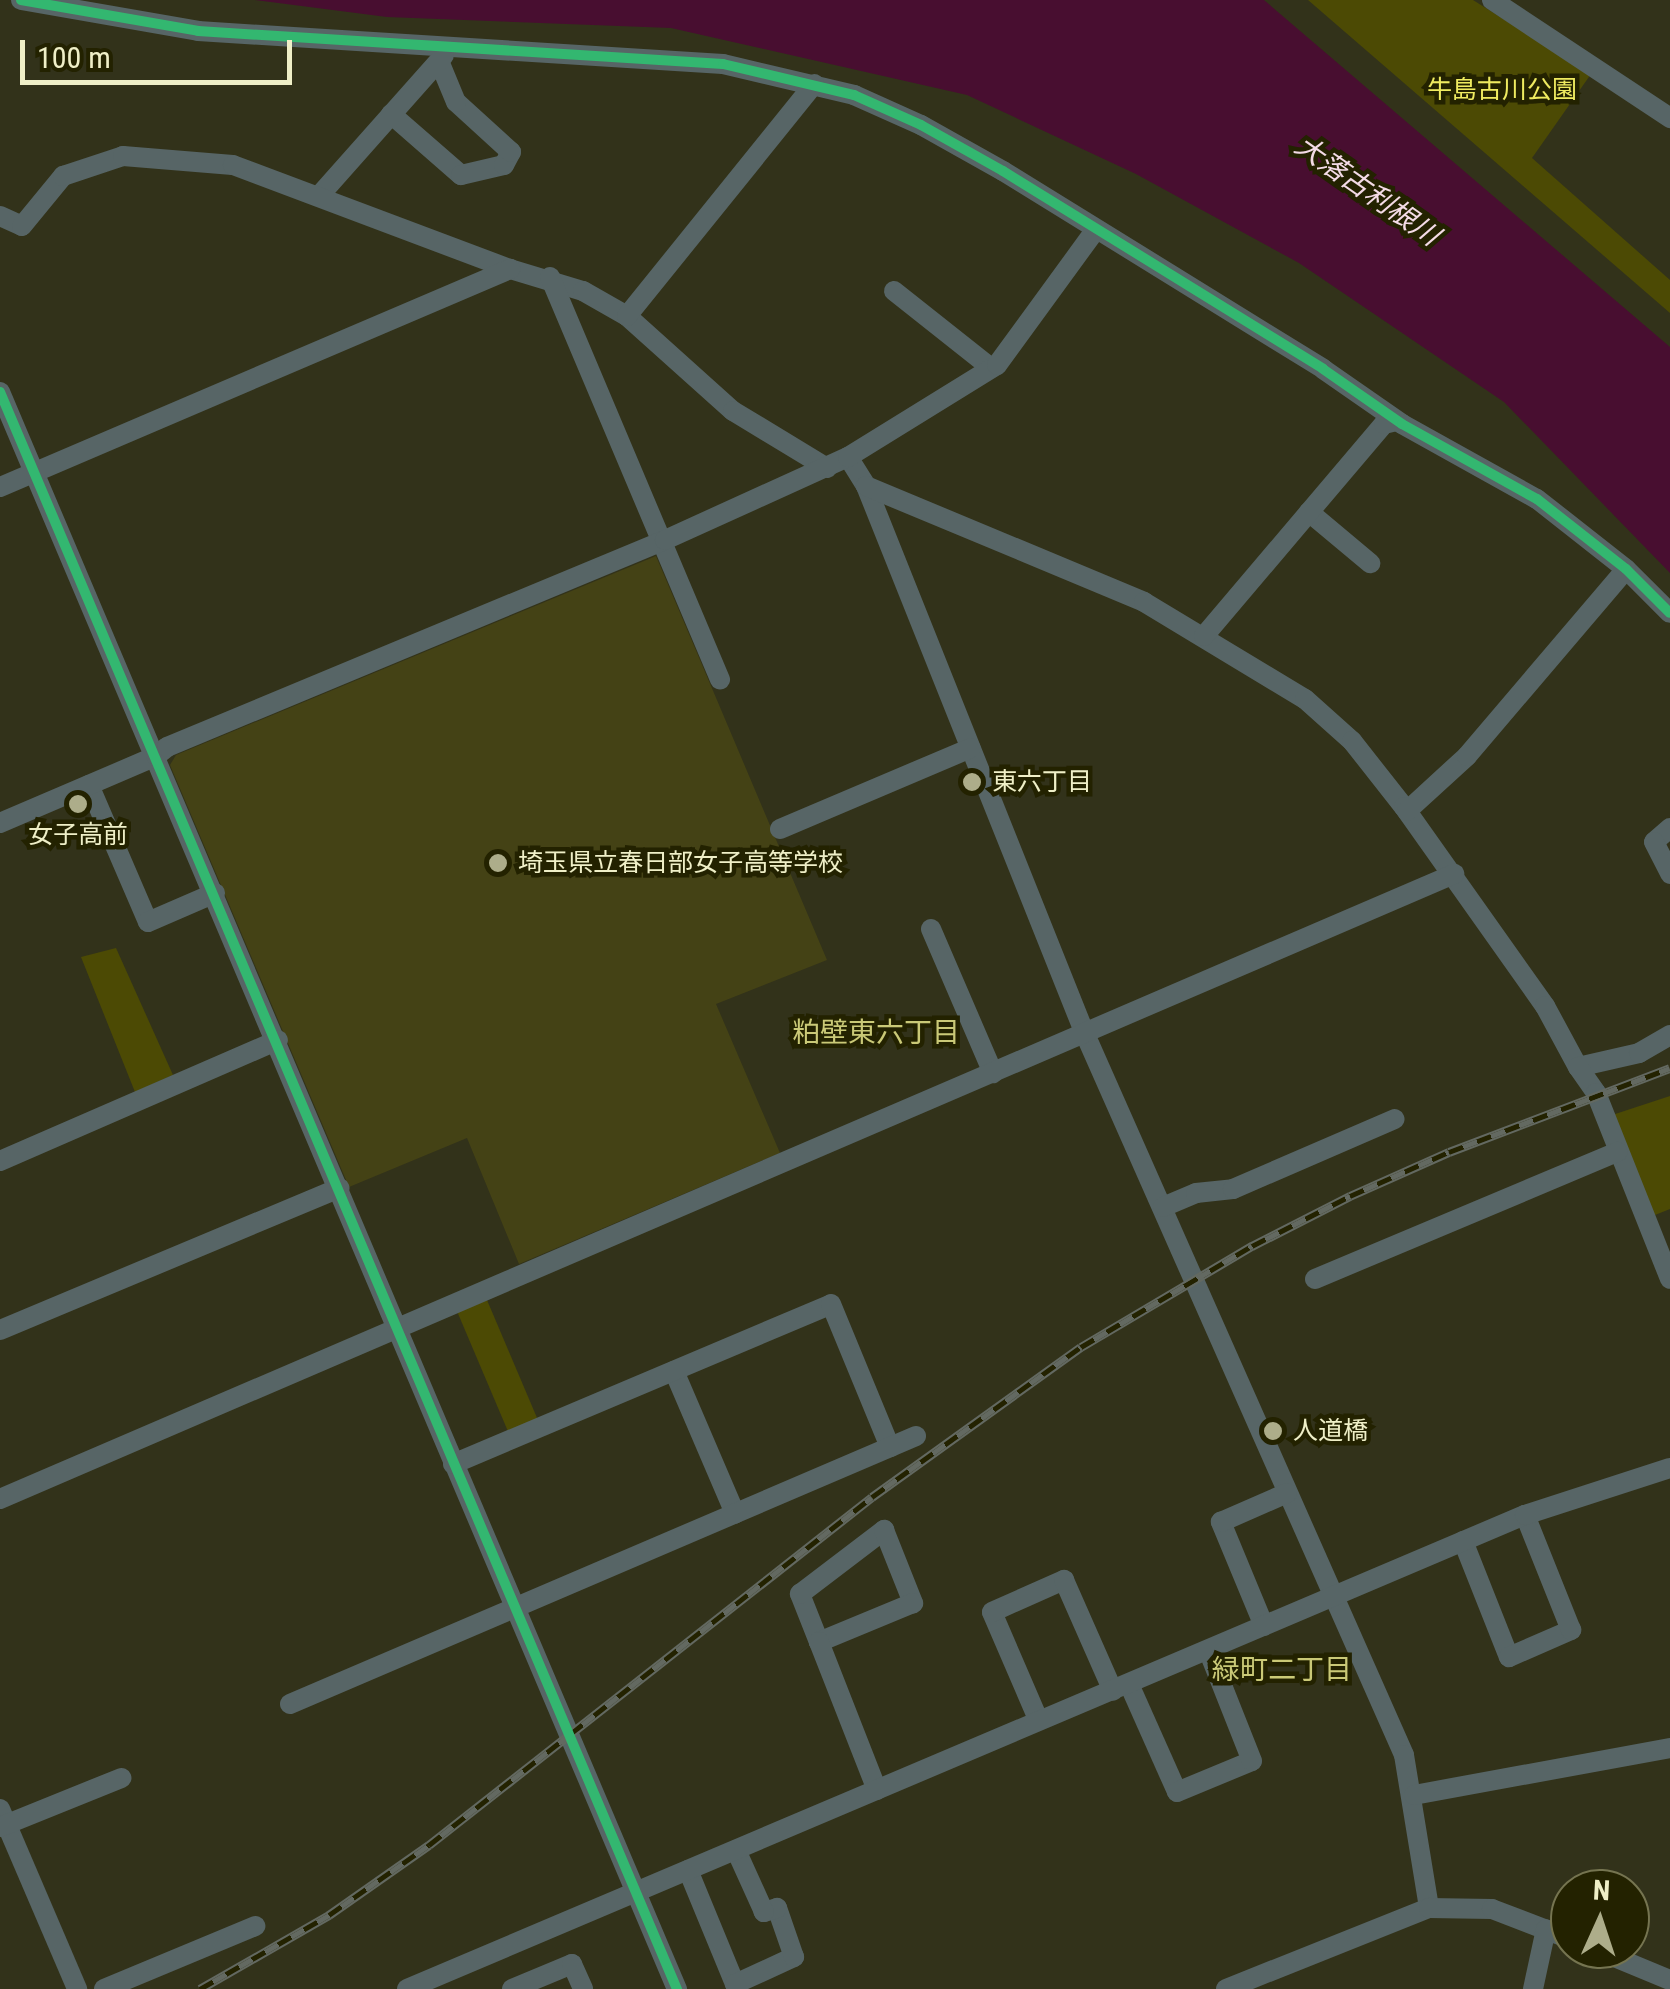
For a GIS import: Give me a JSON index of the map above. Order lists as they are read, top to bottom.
{
  "districts": ["粕壁東六丁目", "緑町二丁目"],
  "water": ["大落古利根川"],
  "parks": ["牛島古川公園"],
  "places": [
    "東六丁目",
    "女子高前",
    "埼玉県立春日部女子高等学校",
    "人道橋"
  ],
  "scale_bar": "100 m",
  "north": "top"
}
